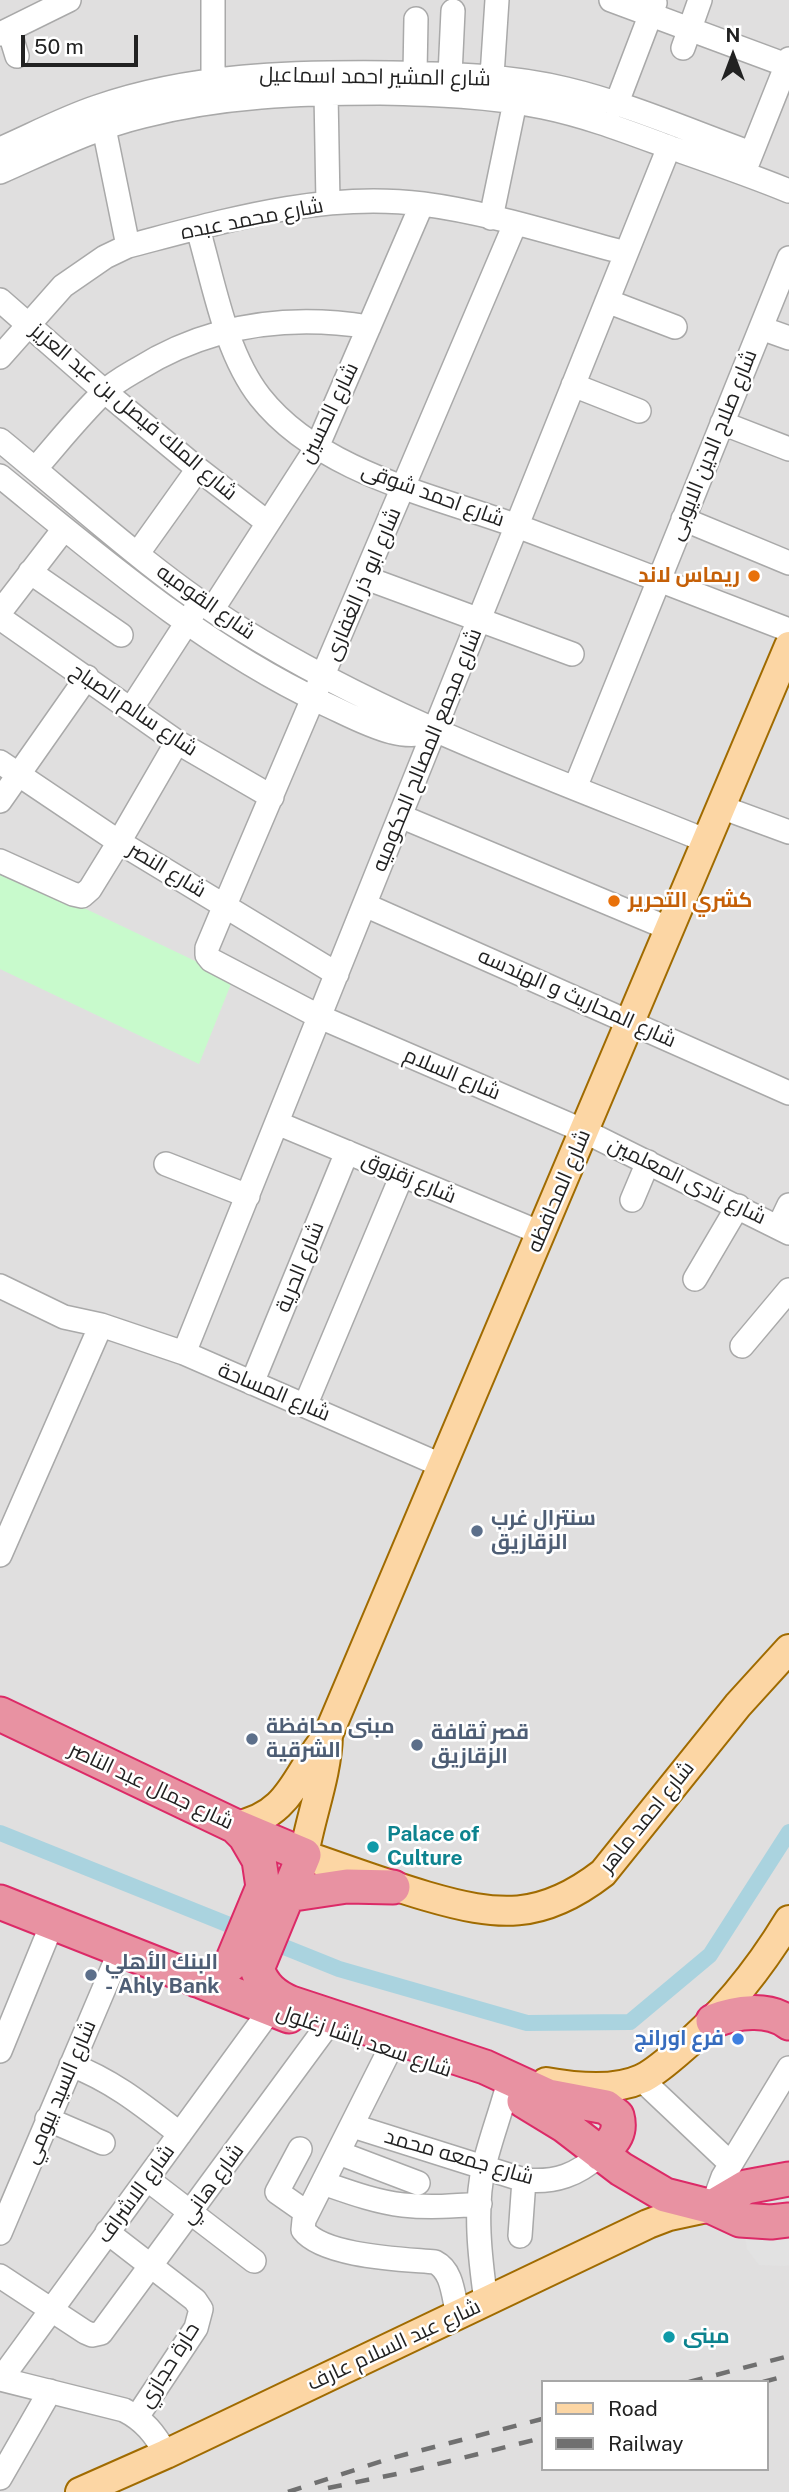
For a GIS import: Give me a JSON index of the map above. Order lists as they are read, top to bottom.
{
  "streets": {
    "highway": ["شارع جمال عبد الناصر", "شارع سعد باشا زغلول"],
    "main road": ["شارع المحافظه", "شارع احمد ماهر", "شارع عبد السلام عارف"],
    "street": [
      "شارع المشير احمد اسماعيل",
      "شارع محمد عبده",
      "شارع الملك فيصل بن عبد العزيز",
      "شارع الحسين",
      "شارع صلاح الدين الايوبى",
      "شارع احمد شوقى",
      "شارع ابو ذر الغفارى",
      "شارع القوميه",
      "شارع سالم الصباح",
      "شارع مجمع المصالح الحكوميه",
      "شارع النصر",
      "شارع المحاريث و الهندسه",
      "شارع السلام",
      "شارع زقزوق",
      "شارع نادى المعلمين",
      "شارع الحرية",
      "شارع المساحة",
      "شارع السيد بيومي",
      "شارع جمعه محمد",
      "شارع هاني",
      "شارع الاشراف",
      "حارة حجازي"
    ]
  },
  "crossings": [
    ["شارع المشير احمد اسماعيل", "شارع مجمع المصالح الحكوميه"],
    ["شارع محمد عبده", "شارع الملك فيصل بن عبد العزيز"],
    ["شارع محمد عبده", "شارع الحسين"],
    ["شارع محمد عبده", "شارع احمد شوقى"],
    ["شارع محمد عبده", "شارع ابو ذر الغفارى"],
    ["شارع محمد عبده", "شارع مجمع المصالح الحكوميه"],
    ["شارع الملك فيصل بن عبد العزيز", "شارع الحسين"],
    ["شارع الحسين", "شارع احمد شوقى"],
    ["شارع الحسين", "شارع القوميه"],
    ["شارع الحسين", "شارع سالم الصباح"],
    ["شارع صلاح الدين الايوبى", "شارع احمد شوقى"],
    ["شارع صلاح الدين الايوبى", "شارع القوميه"],
    ["شارع احمد شوقى", "شارع ابو ذر الغفارى"],
    ["شارع احمد شوقى", "شارع مجمع المصالح الحكوميه"],
    ["شارع ابو ذر الغفارى", "شارع القوميه"],
    ["شارع ابو ذر الغفارى", "شارع سالم الصباح"],
    ["شارع ابو ذر الغفارى", "شارع النصر"],
    ["شارع ابو ذر الغفارى", "شارع السلام"],
    ["شارع القوميه", "شارع مجمع المصالح الحكوميه"],
    ["شارع القوميه", "شارع المحافظه"],
    ["شارع مجمع المصالح الحكوميه", "شارع النصر"],
    ["شارع مجمع المصالح الحكوميه", "شارع المحاريث و الهندسه"],
    ["شارع مجمع المصالح الحكوميه", "شارع السلام"],
    ["شارع مجمع المصالح الحكوميه", "شارع زقزوق"],
    ["شارع مجمع المصالح الحكوميه", "شارع المساحة"],
    ["شارع النصر", "شارع السلام"],
    ["شارع المحاريث و الهندسه", "شارع المحافظه"],
    ["شارع السلام", "شارع نادى المعلمين"],
    ["شارع السلام", "شارع المحافظه"],
    ["شارع زقزوق", "شارع المحافظه"],
    ["شارع زقزوق", "شارع الحرية"],
    ["شارع نادى المعلمين", "شارع المحافظه"],
    ["شارع المحافظه", "شارع المساحة"],
    ["شارع المحافظه", "شارع جمال عبد الناصر"],
    ["شارع المحافظه", "شارع احمد ماهر"],
    ["شارع الحرية", "شارع المساحة"],
    ["شارع جمال عبد الناصر", "شارع احمد ماهر"],
    ["شارع سعد باشا زغلول", "شارع السيد بيومي"],
    ["شارع سعد باشا زغلول", "شارع هاني"],
    ["شارع سعد باشا زغلول", "شارع الاشراف"],
    ["شارع هاني", "شارع الاشراف"],
    ["شارع هاني", "حارة حجازي"],
    ["شارع الاشراف", "حارة حجازي"]
  ],
  "places": [
    "ريماس لاند",
    "كشري التحرير",
    "سنترال غرب الزقازيق",
    "مبنى محافظة الشرقية",
    "قصر ثقافة الزقازيق",
    "Palace of Culture",
    "البنك الأهلي - Ahly Bank",
    "فرع اورانج",
    "مبنى"
  ],
  "legend": ["Road", "Railway"],
  "scale_bar": "50 m",
  "north": "top"
}
